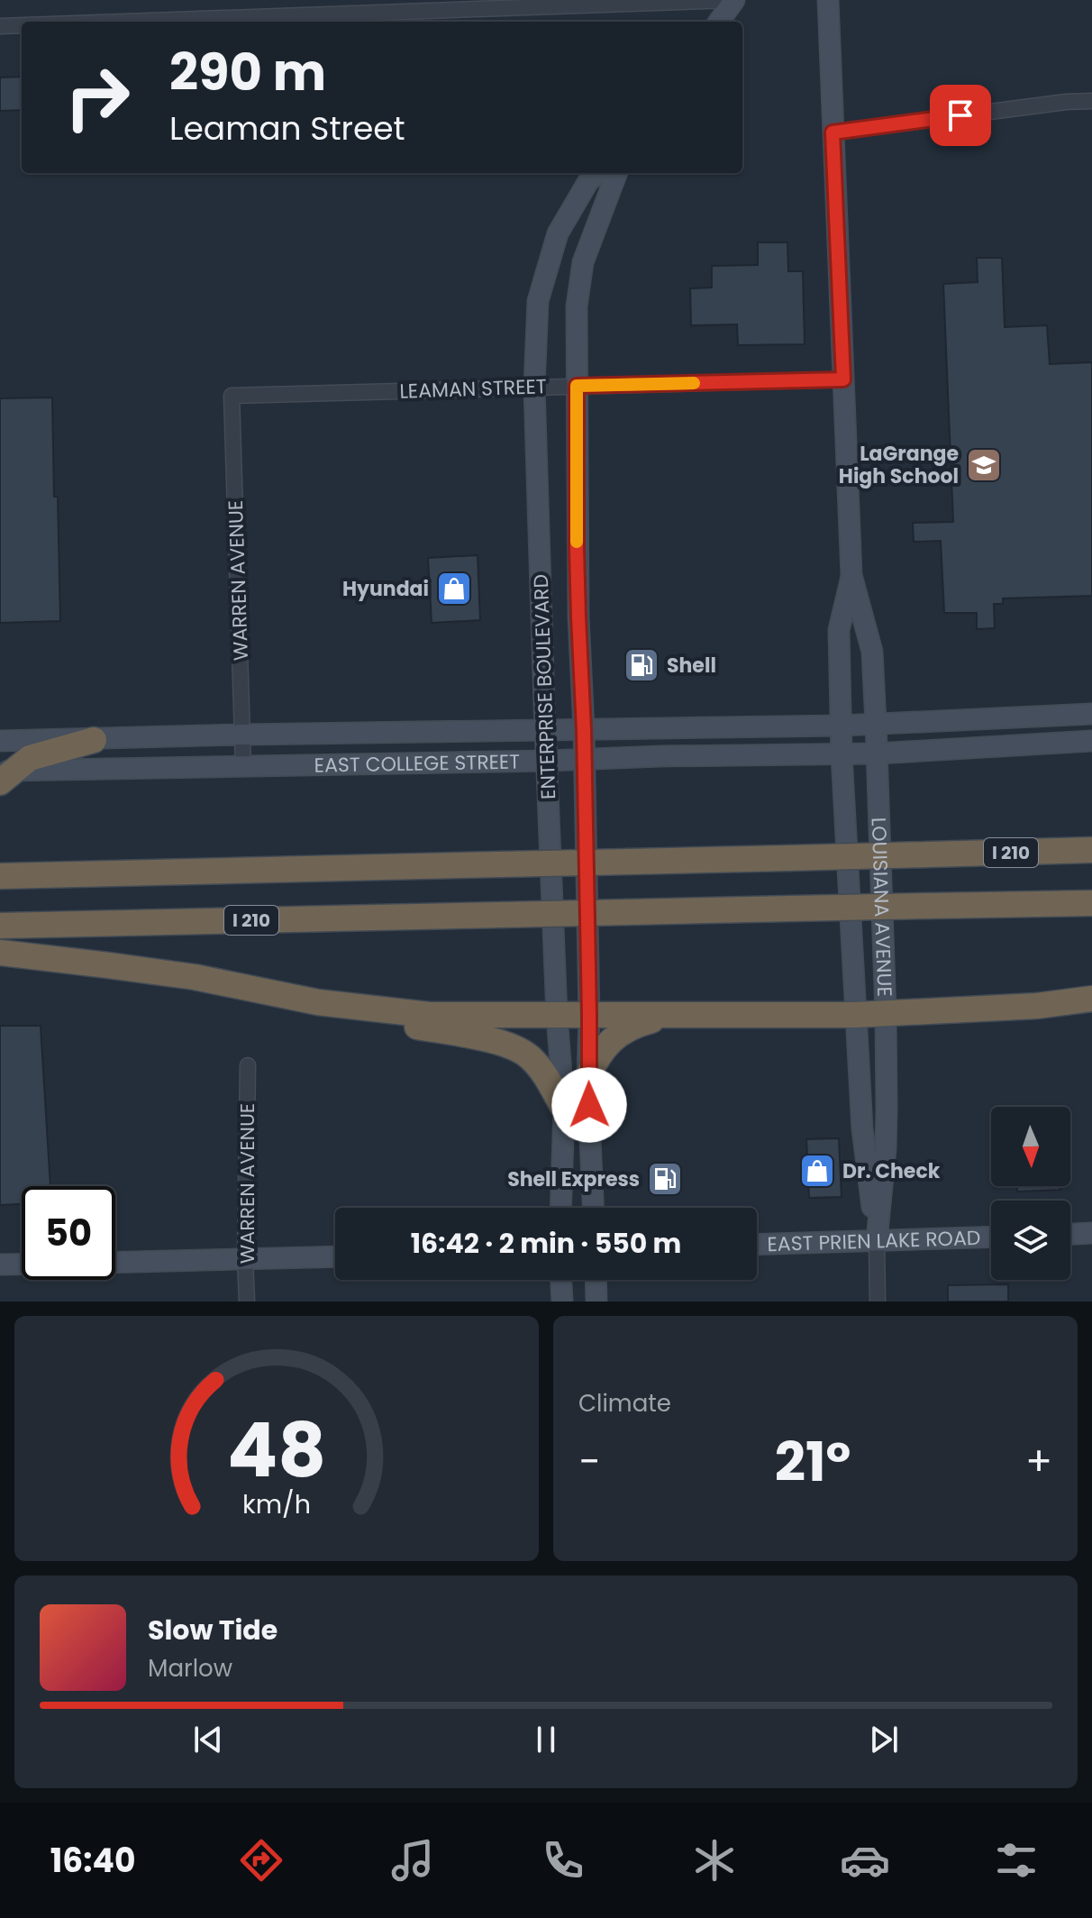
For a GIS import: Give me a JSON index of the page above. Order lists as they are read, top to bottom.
{
  "streets": {
    "highway": ["I 210"],
    "main road": [
      "ENTERPRISE BOULEVARD",
      "EAST COLLEGE STREET",
      "LOUISIANA AVENUE",
      "EAST PRIEN LAKE ROAD"
    ],
    "street": ["LEAMAN STREET", "WARREN AVENUE"]
  },
  "crossings": [
    ["LEAMAN STREET", "WARREN AVENUE"],
    ["LEAMAN STREET", "ENTERPRISE BOULEVARD"],
    ["LEAMAN STREET", "LOUISIANA AVENUE"],
    ["WARREN AVENUE", "EAST COLLEGE STREET"],
    ["ENTERPRISE BOULEVARD", "EAST COLLEGE STREET"],
    ["EAST COLLEGE STREET", "LOUISIANA AVENUE"],
    ["LOUISIANA AVENUE", "EAST PRIEN LAKE ROAD"]
  ],
  "places": {
    "school or university": ["LaGrange High School"],
    "shop": ["Hyundai", "Dr. Check"],
    "fuel station": ["Shell", "Shell Express"]
  },
  "north": "bottom",
  "page": {
    "turn": ["290 m", "Leaman Street"],
    "limit": "50",
    "trip": "16:42 · 2 min · 550 m",
    "tile": "Climate",
    "heat": ["−", "21°", "+"],
    "song": ["Slow Tide", "Marlow"],
    "tabs": "16:40",
    "gauge": ["48", "km/h"]
  }
}
